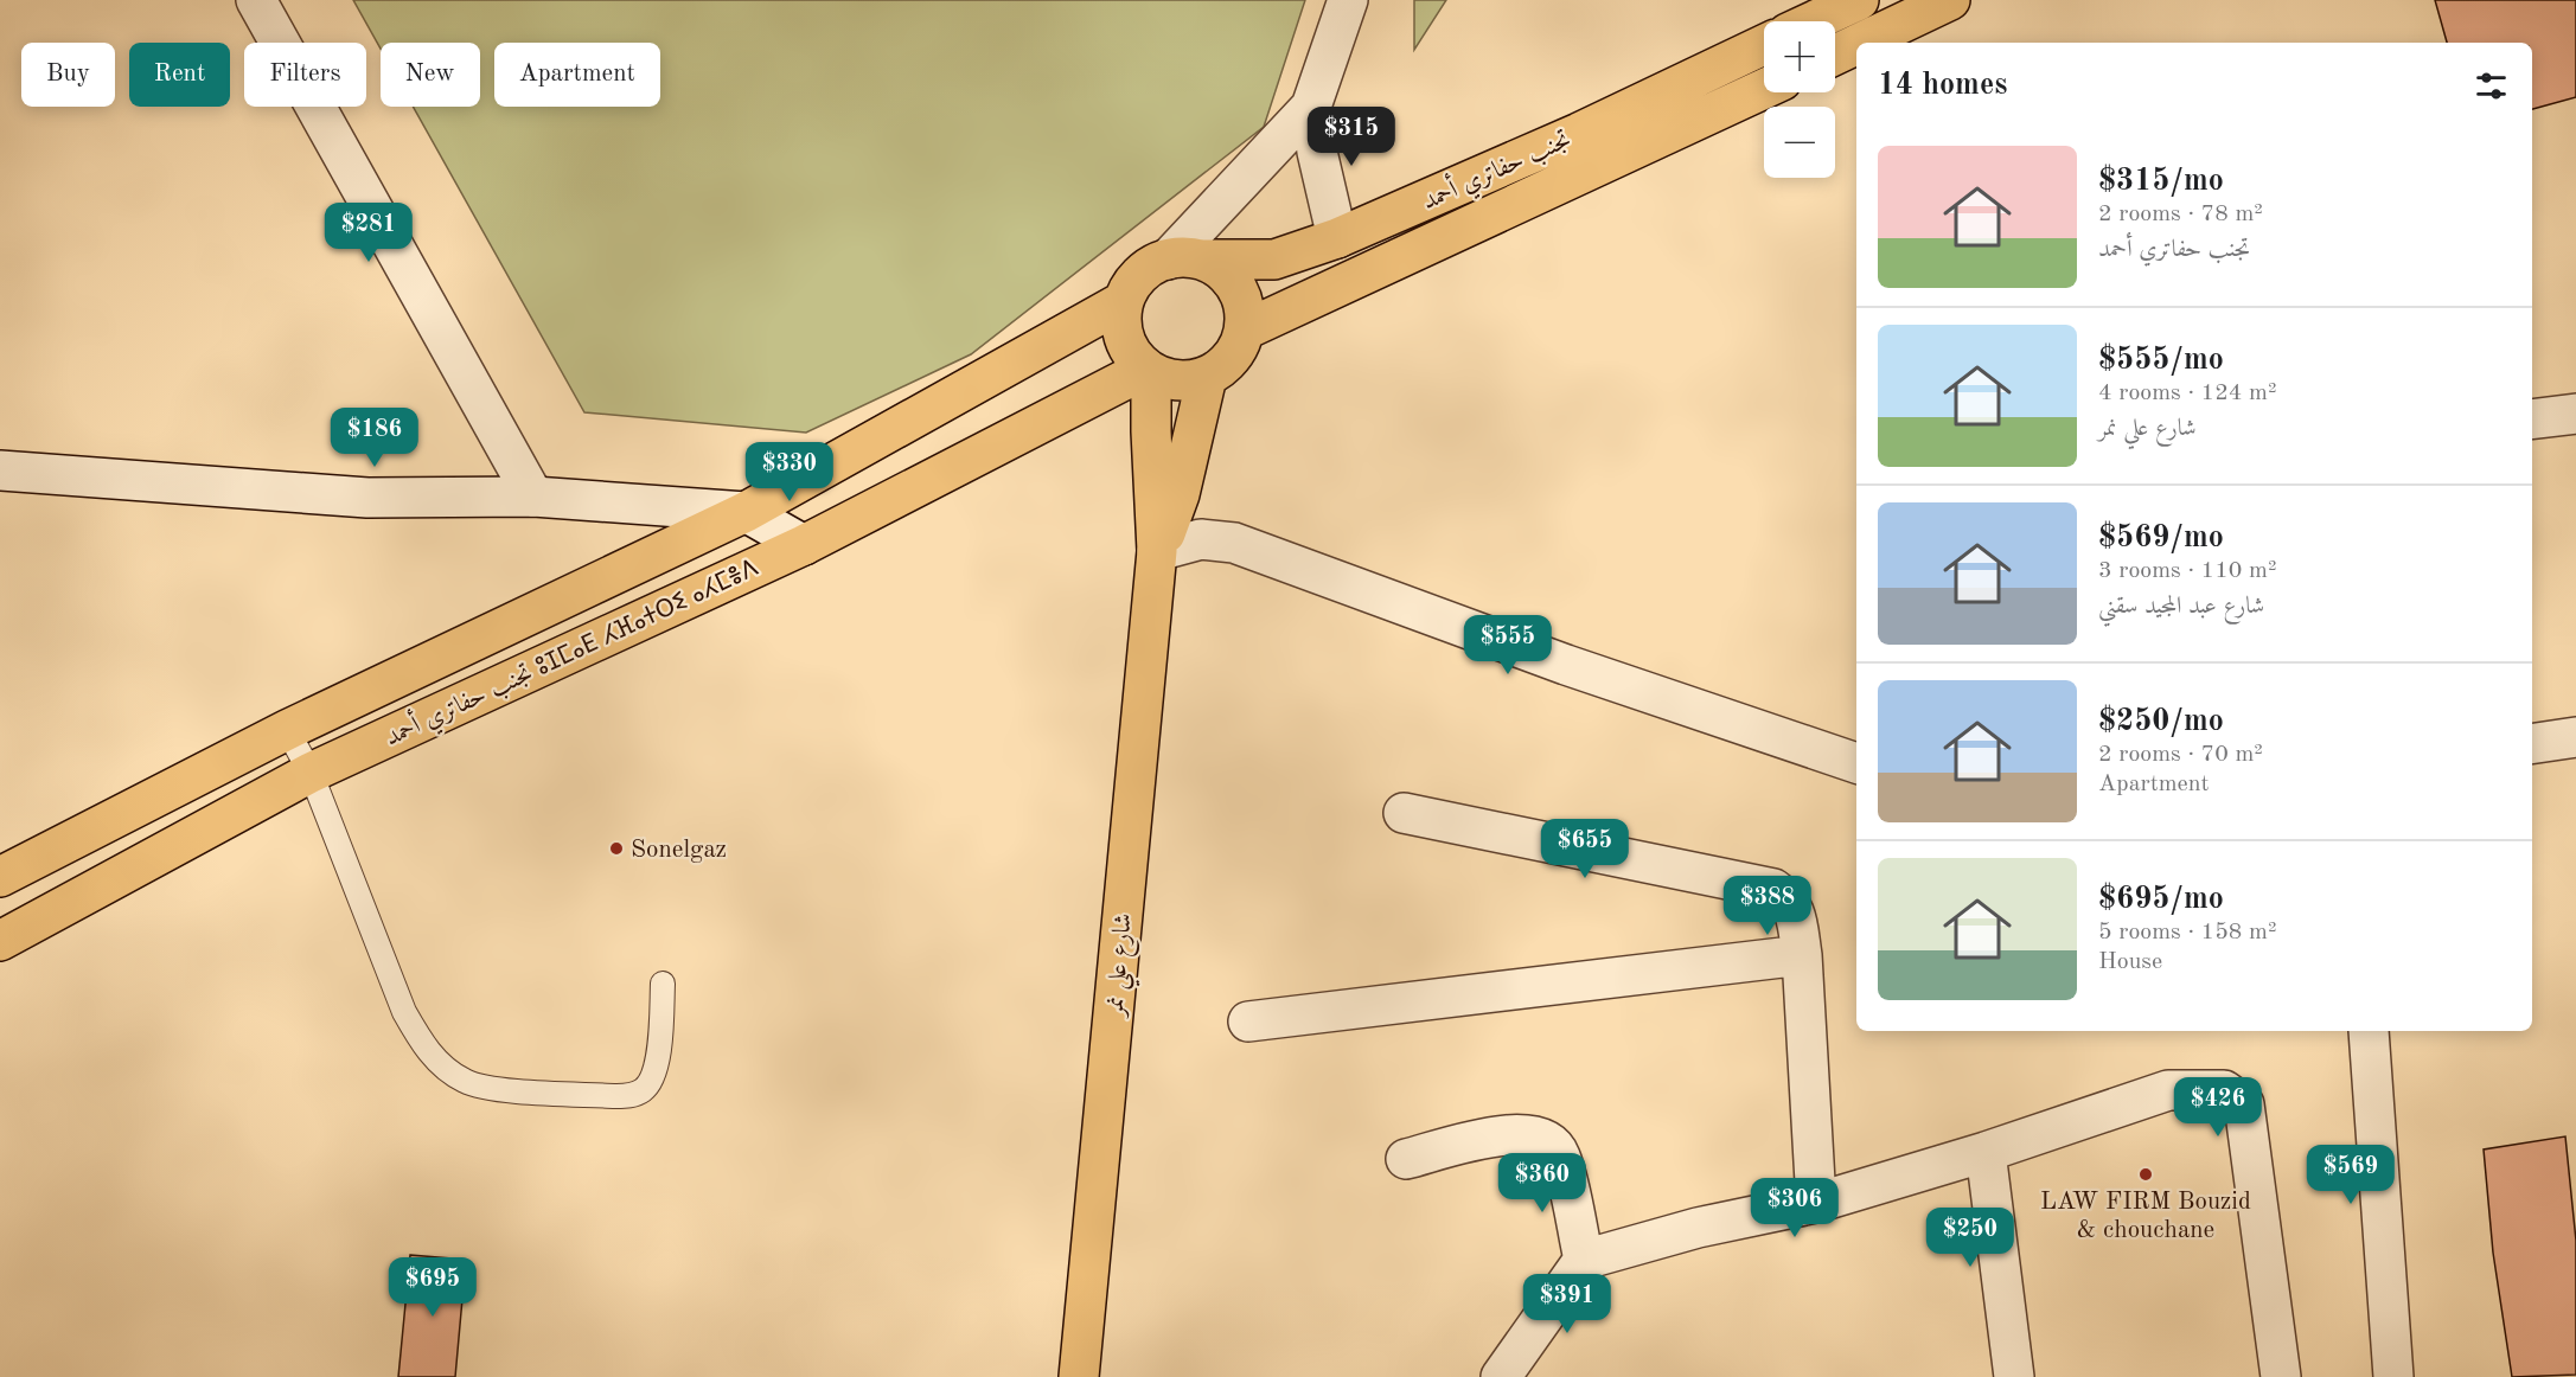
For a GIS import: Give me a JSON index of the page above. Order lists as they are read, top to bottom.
{
  "streets": {
    "main road": ["تجنب حفاتري أحمد", "تجنب حفاتري أحمد ⵓⵊⵎⴰⴹ ⵃⴼⴰⵜⵔⵉ ⴰⵃⵎⴻⴷ", "شارع علي نمر"]
  },
  "crossings": [
    ["تجنب حفاتري أحمد", "تجنب حفاتري أحمد ⵓⵊⵎⴰⴹ ⵃⴼⴰⵜⵔⵉ ⴰⵃⵎⴻⴷ"],
    ["تجنب حفاتري أحمد", "شارع علي نمر"],
    ["تجنب حفاتري أحمد ⵓⵊⵎⴰⴹ ⵃⴼⴰⵜⵔⵉ ⴰⵃⵎⴻⴷ", "شارع علي نمر"]
  ],
  "places": ["Sonelgaz", "LAW FIRM Bouzid & chouchane"],
  "page": {
    "map_buttons": ["+", "−"],
    "chip": [
      "Buy",
      "Rent",
      "Filters",
      "New",
      "Apartment"
    ],
    "heading": "14 homes",
    "price": [
      "$315",
      "$281",
      "$186",
      "$330",
      "$555",
      "$655",
      "$388",
      "$426",
      "$569",
      "$360",
      "$306",
      "$250",
      "$695",
      "$391"
    ],
    "list": [
      {
        "name": "$315/mo",
        "note": "2 rooms · 78 m² · تجنب حفاتري أحمد"
      },
      {
        "name": "$555/mo",
        "note": "4 rooms · 124 m² · شارع علي نمر"
      },
      {
        "name": "$569/mo",
        "note": "3 rooms · 110 m² · شارع عبد المجيد سقني"
      },
      {
        "name": "$250/mo",
        "note": "2 rooms · 70 m² · Apartment"
      },
      {
        "name": "$695/mo",
        "note": "5 rooms · 158 m² · House"
      }
    ]
  }
}
